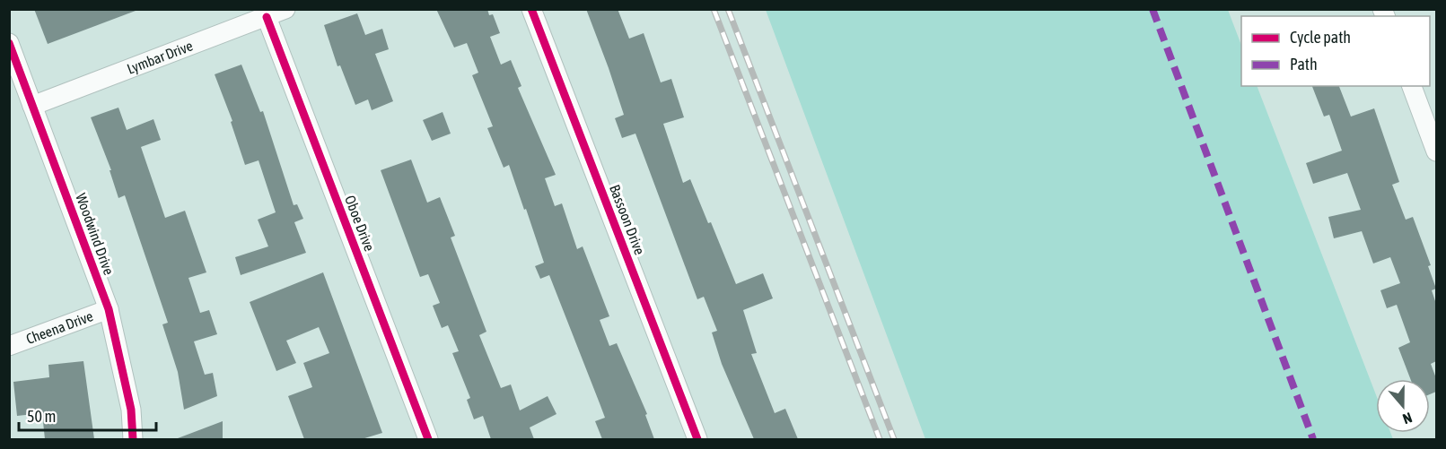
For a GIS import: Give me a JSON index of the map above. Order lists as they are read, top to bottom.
{
  "streets": {
    "street": [
      "Lymbar Drive",
      "Bassoon Drive",
      "Oboe Drive",
      "Woodwind Drive",
      "Cheena Drive"
    ]
  },
  "crossings": [
    ["Lymbar Drive", "Oboe Drive"],
    ["Lymbar Drive", "Woodwind Drive"],
    ["Woodwind Drive", "Cheena Drive"]
  ],
  "legend": ["Cycle path", "Path"],
  "scale_bar": "50 m",
  "north": "bottom"
}
